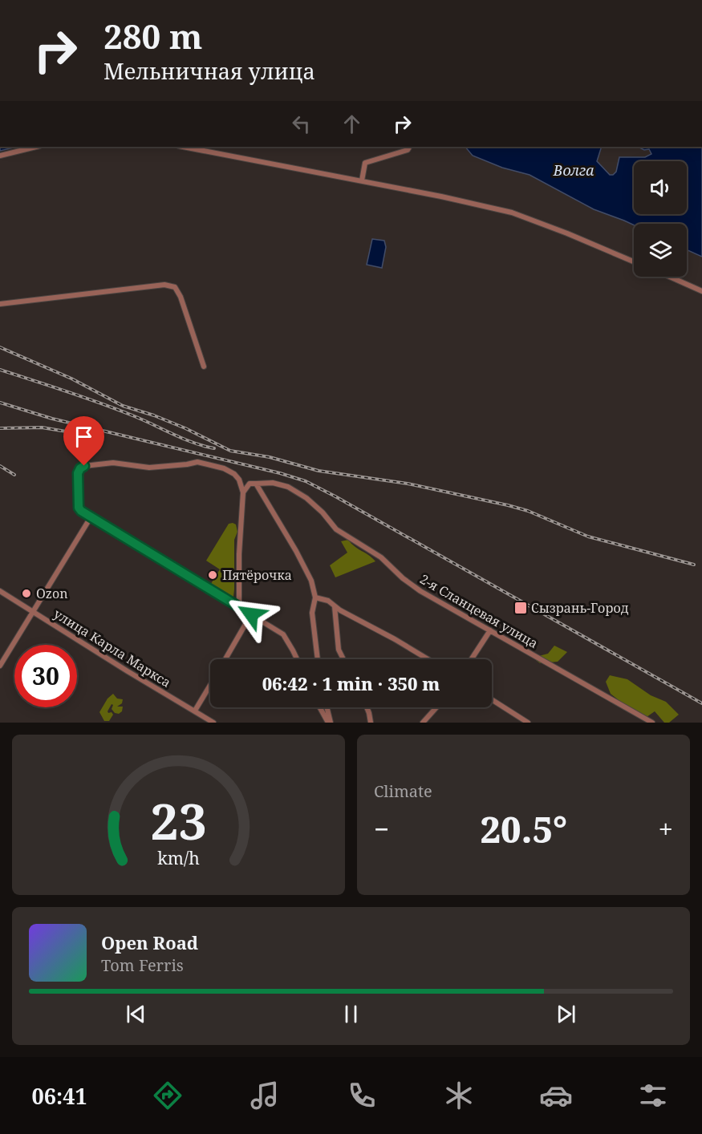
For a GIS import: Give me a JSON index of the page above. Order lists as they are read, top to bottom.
{
  "streets": {
    "street": ["2-я Сланцевая улица", "улица Карла Маркса"]
  },
  "water": ["Волга"],
  "places": {
    "other": ["Пятёрочка", "Ozon"],
    "transit": ["Сызрань-Город"]
  },
  "page": {
    "turn": ["280 m", "Мельничная улица"],
    "limit": "30",
    "trip": "06:42 · 1 min · 350 m",
    "tile": "Climate",
    "heat": ["−", "20.5°", "+"],
    "song": ["Open Road", "Tom Ferris"],
    "tabs": "06:41",
    "gauge": ["23", "km/h"]
  }
}
